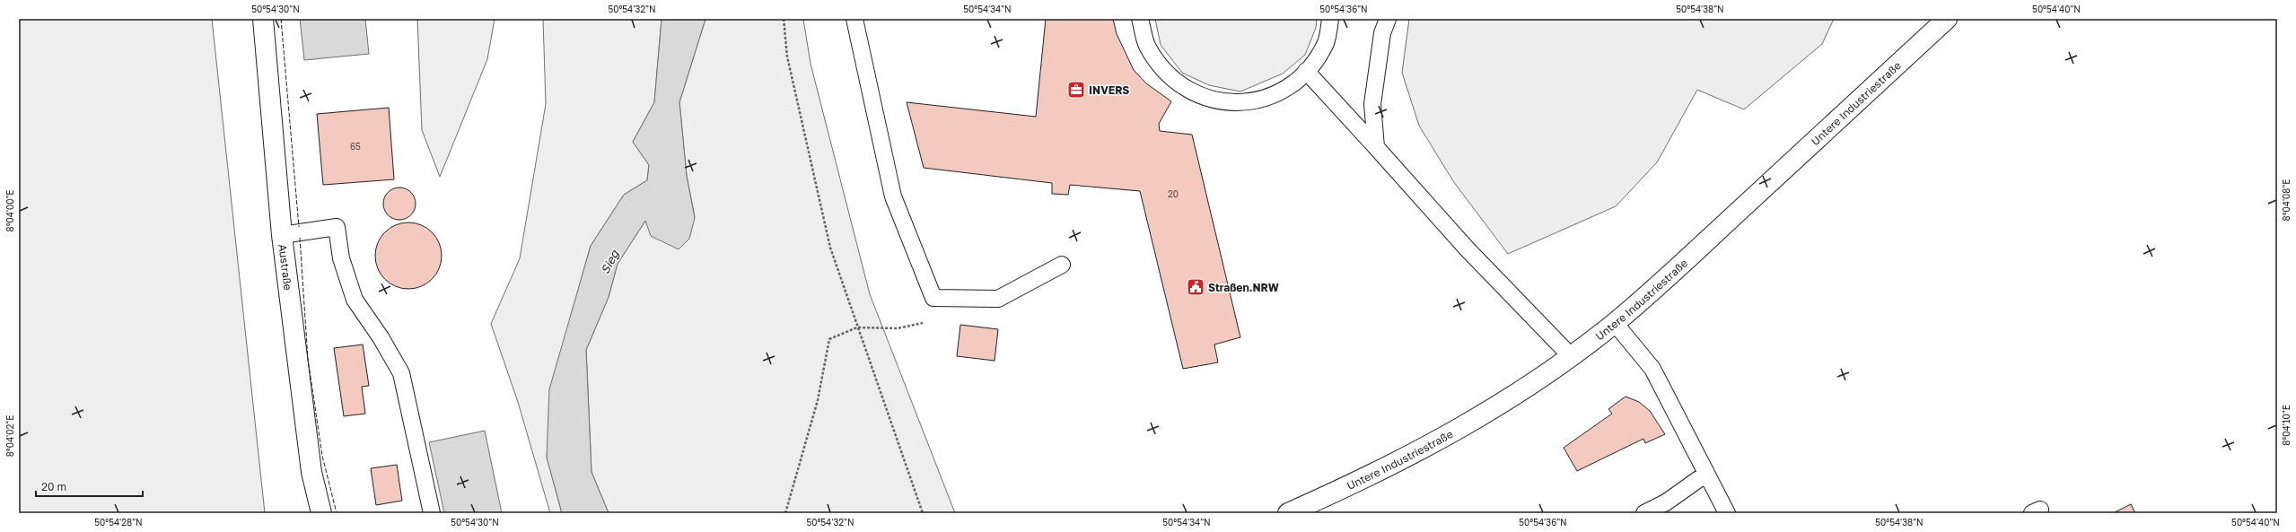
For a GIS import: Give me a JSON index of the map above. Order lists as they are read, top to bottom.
{
  "streets": {
    "street": ["Untere Industriestraße", "Austraße"]
  },
  "water": ["Sieg"],
  "places": {
    "office": ["INVERS"],
    "public building": ["Straßen.NRW"]
  },
  "house_numbers": ["65", "20"],
  "scale_bar": "20 m",
  "coordinates": [
    "50°54'30\"N",
    "50°54'32\"N",
    "50°54'34\"N",
    "50°54'36\"N",
    "50°54'38\"N",
    "50°54'40\"N",
    "8°04'08\"E",
    "8°04'00\"E",
    "8°04'10\"E",
    "8°04'02\"E",
    "50°54'28\"N"
  ]
}
